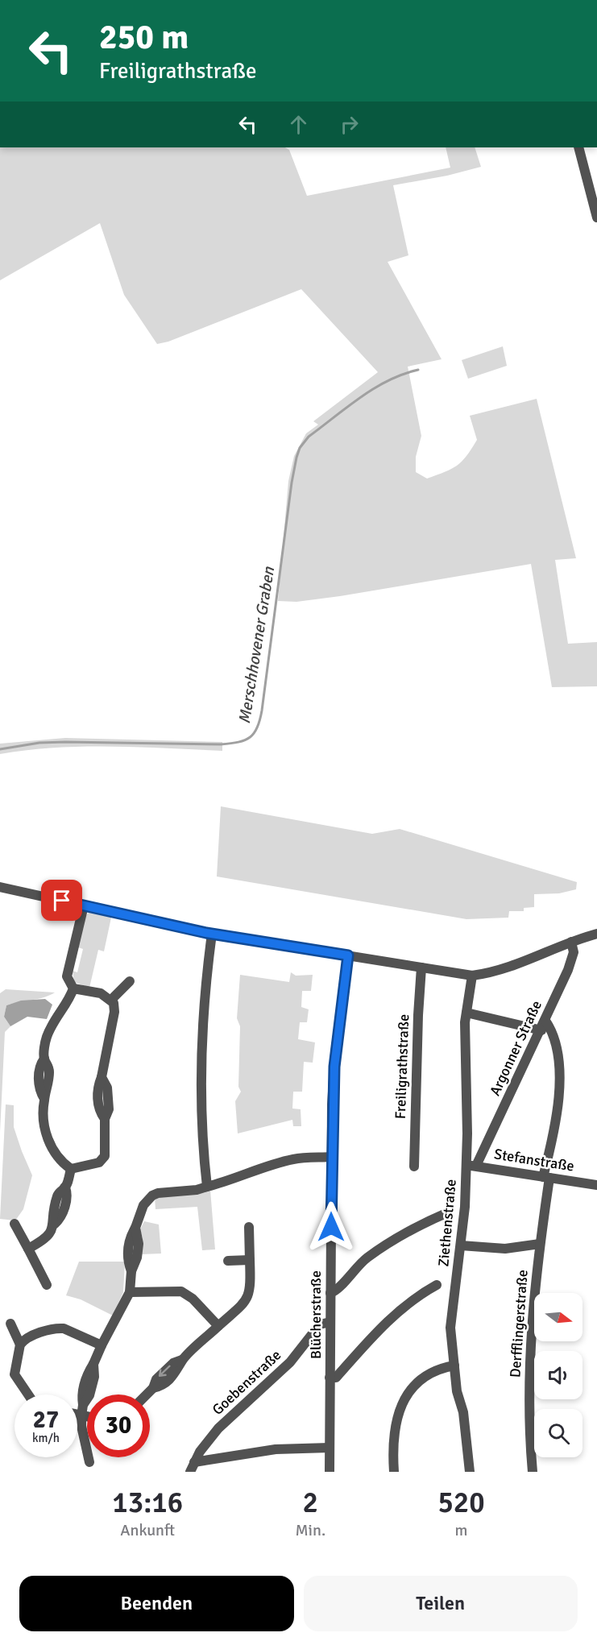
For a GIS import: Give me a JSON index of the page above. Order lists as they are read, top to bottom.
{
  "streets": {
    "street": [
      "Argonner Straße",
      "Freiligrathstraße",
      "Stefanstraße",
      "Ziethenstraße",
      "Blücherstraße",
      "Derfflingerstraße",
      "Goebenstraße"
    ]
  },
  "crossings": [
    ["Argonner Straße", "Stefanstraße"],
    ["Argonner Straße", "Ziethenstraße"],
    ["Argonner Straße", "Derfflingerstraße"],
    ["Stefanstraße", "Ziethenstraße"],
    ["Stefanstraße", "Derfflingerstraße"],
    ["Blücherstraße", "Goebenstraße"]
  ],
  "water": ["Merschhovener Graben"],
  "north": "right",
  "page": {
    "turn": ["250 m", "Freiligrathstraße"],
    "speed": "27 km/h",
    "limit": "30",
    "eta": [
      "13:16",
      "Ankunft",
      "2",
      "Min.",
      "520",
      "m"
    ],
    "buttons": ["Beenden", "Teilen"]
  }
}
